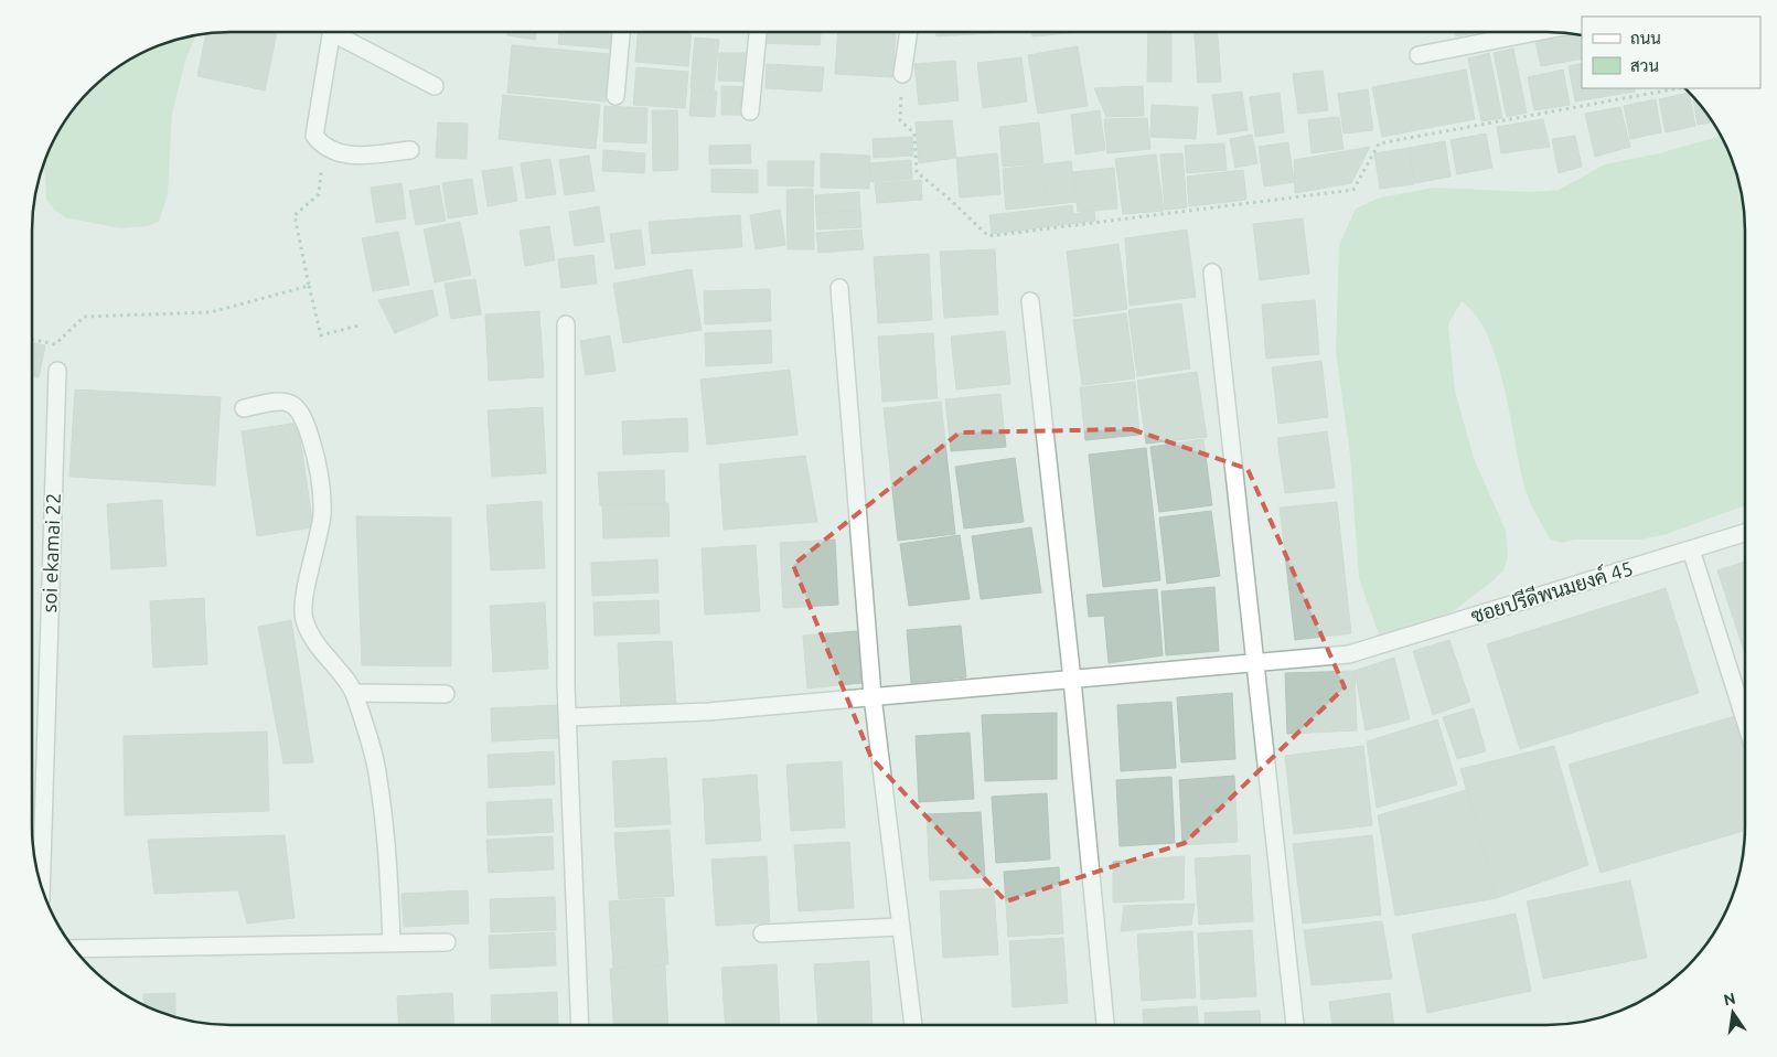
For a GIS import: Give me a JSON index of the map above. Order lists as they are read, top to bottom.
{
  "streets": {
    "street": ["soi ekamai 22", "ซอยปรีดีพนมยงค์ 45"]
  },
  "legend": ["ถนน", "สวน"],
  "north": "top"
}
